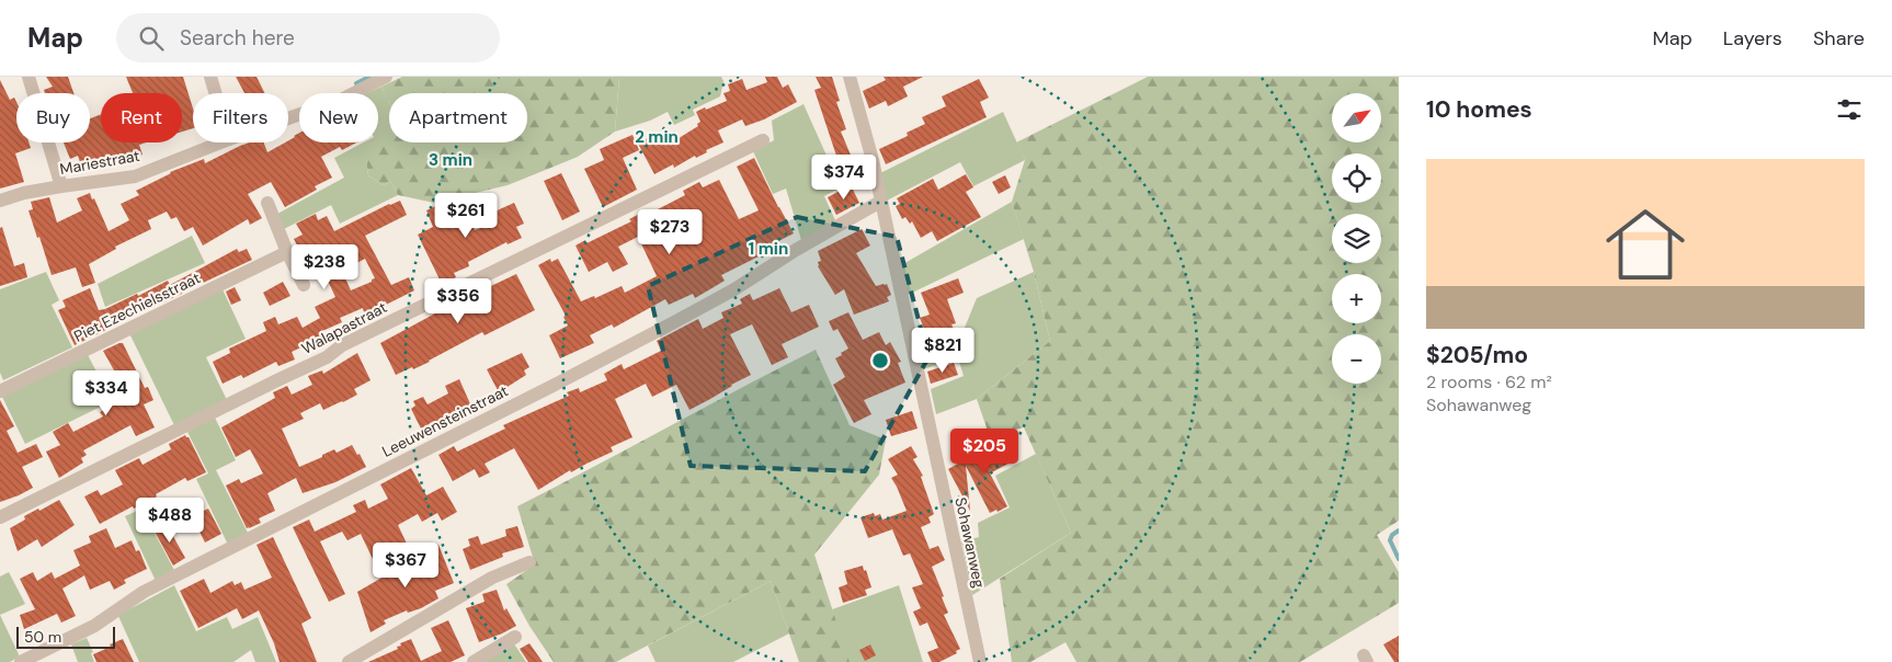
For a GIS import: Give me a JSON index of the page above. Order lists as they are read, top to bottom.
{
  "streets": {
    "street": [
      "Mariestraat",
      "Piet Ezechielsstraat",
      "Walapastraat",
      "Leeuwensteinstraat",
      "Sohawanweg"
    ]
  },
  "crossings": [
    ["Leeuwensteinstraat", "Sohawanweg"]
  ],
  "scale_bar": "50 m",
  "north": "top right",
  "page": {
    "header": "Map",
    "search": "Search here",
    "nav": ["Map", "Layers", "Share"],
    "heading": "10 homes",
    "map_buttons": ["+", "−"],
    "chip": [
      "Buy",
      "Rent",
      "Filters",
      "New",
      "Apartment"
    ],
    "list": [
      {
        "name": "$205/mo",
        "note": "2 rooms · 62 m² · Sohawanweg"
      }
    ],
    "price": [
      "$374",
      "$261",
      "$273",
      "$238",
      "$356",
      "$821",
      "$334",
      "$205",
      "$488",
      "$367"
    ],
    "scale": "50 m"
  },
  "rings": ["2 min", "3 min", "1 min"]
}
